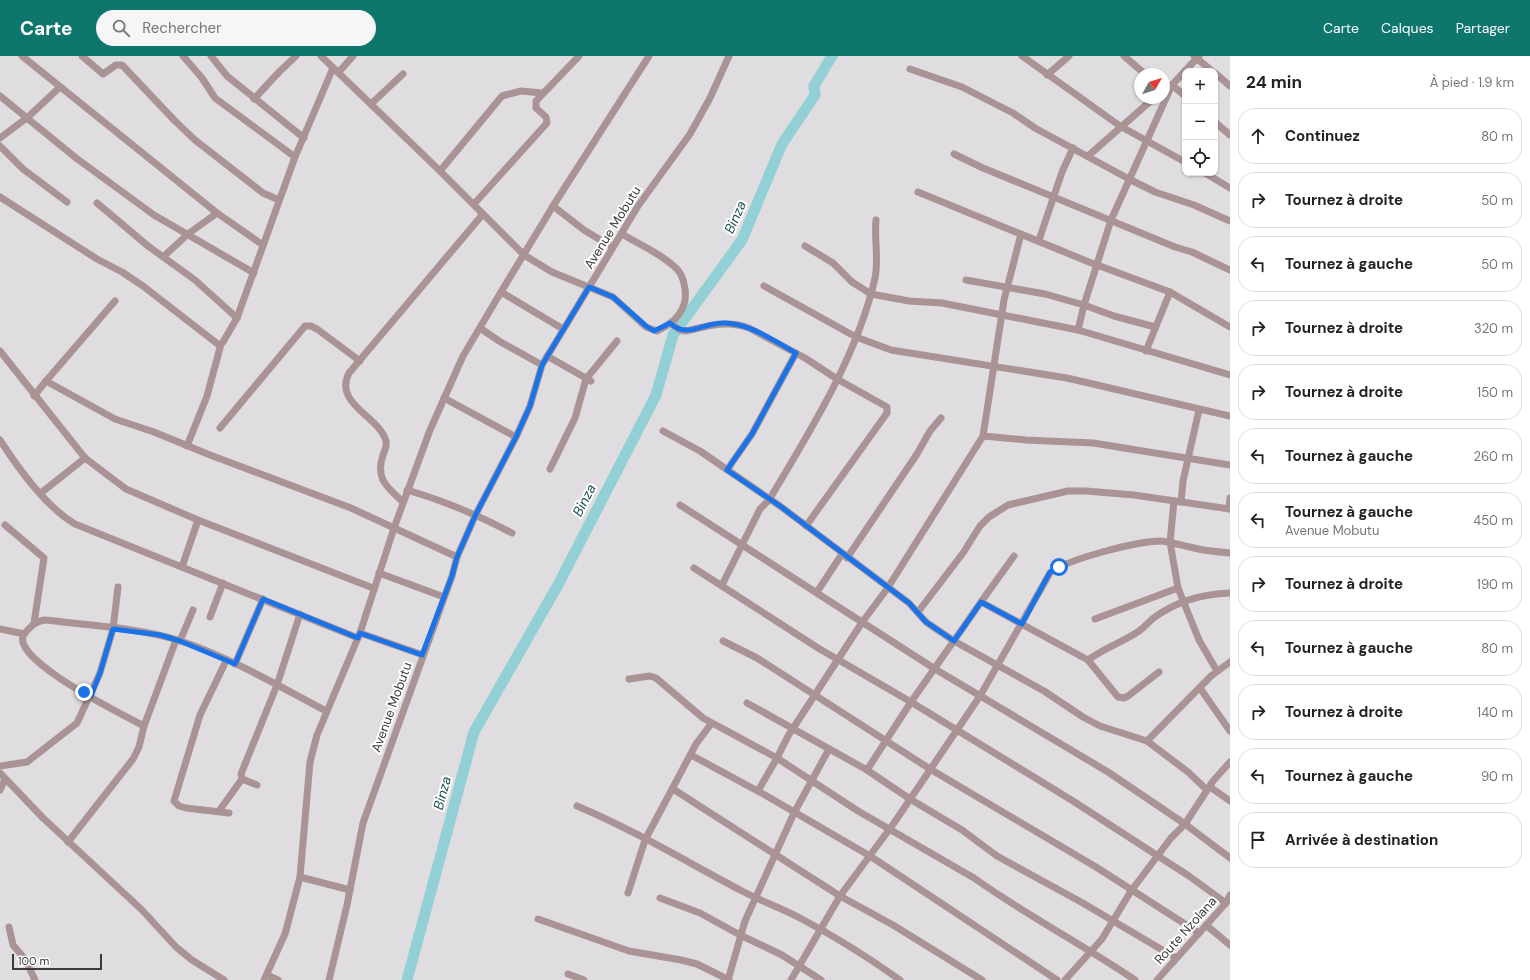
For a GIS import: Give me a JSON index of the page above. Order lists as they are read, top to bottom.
{
  "streets": {
    "street": ["Avenue Mobutu", "Route Nzolana"]
  },
  "water": ["Binza"],
  "scale_bar": "100 m",
  "north": "top right",
  "page": {
    "header": "Carte",
    "search": "Rechercher",
    "nav": ["Carte", "Calques", "Partager"],
    "heading": ["24 min", "À pied · 1.9 km"],
    "map_buttons": ["+", "−"],
    "list": [
      ["Continuez", "80 m"],
      ["Tournez à droite", "50 m"],
      ["Tournez à gauche", "50 m"],
      ["Tournez à droite", "320 m"],
      ["Tournez à droite", "150 m"],
      ["Tournez à gauche", "260 m"],
      ["Tournez à gauche", "Avenue Mobutu", "450 m"],
      ["Tournez à droite", "190 m"],
      ["Tournez à gauche", "80 m"],
      ["Tournez à droite", "140 m"],
      ["Tournez à gauche", "90 m"],
      "Arrivée à destination"
    ],
    "scale": "100 m"
  }
}
